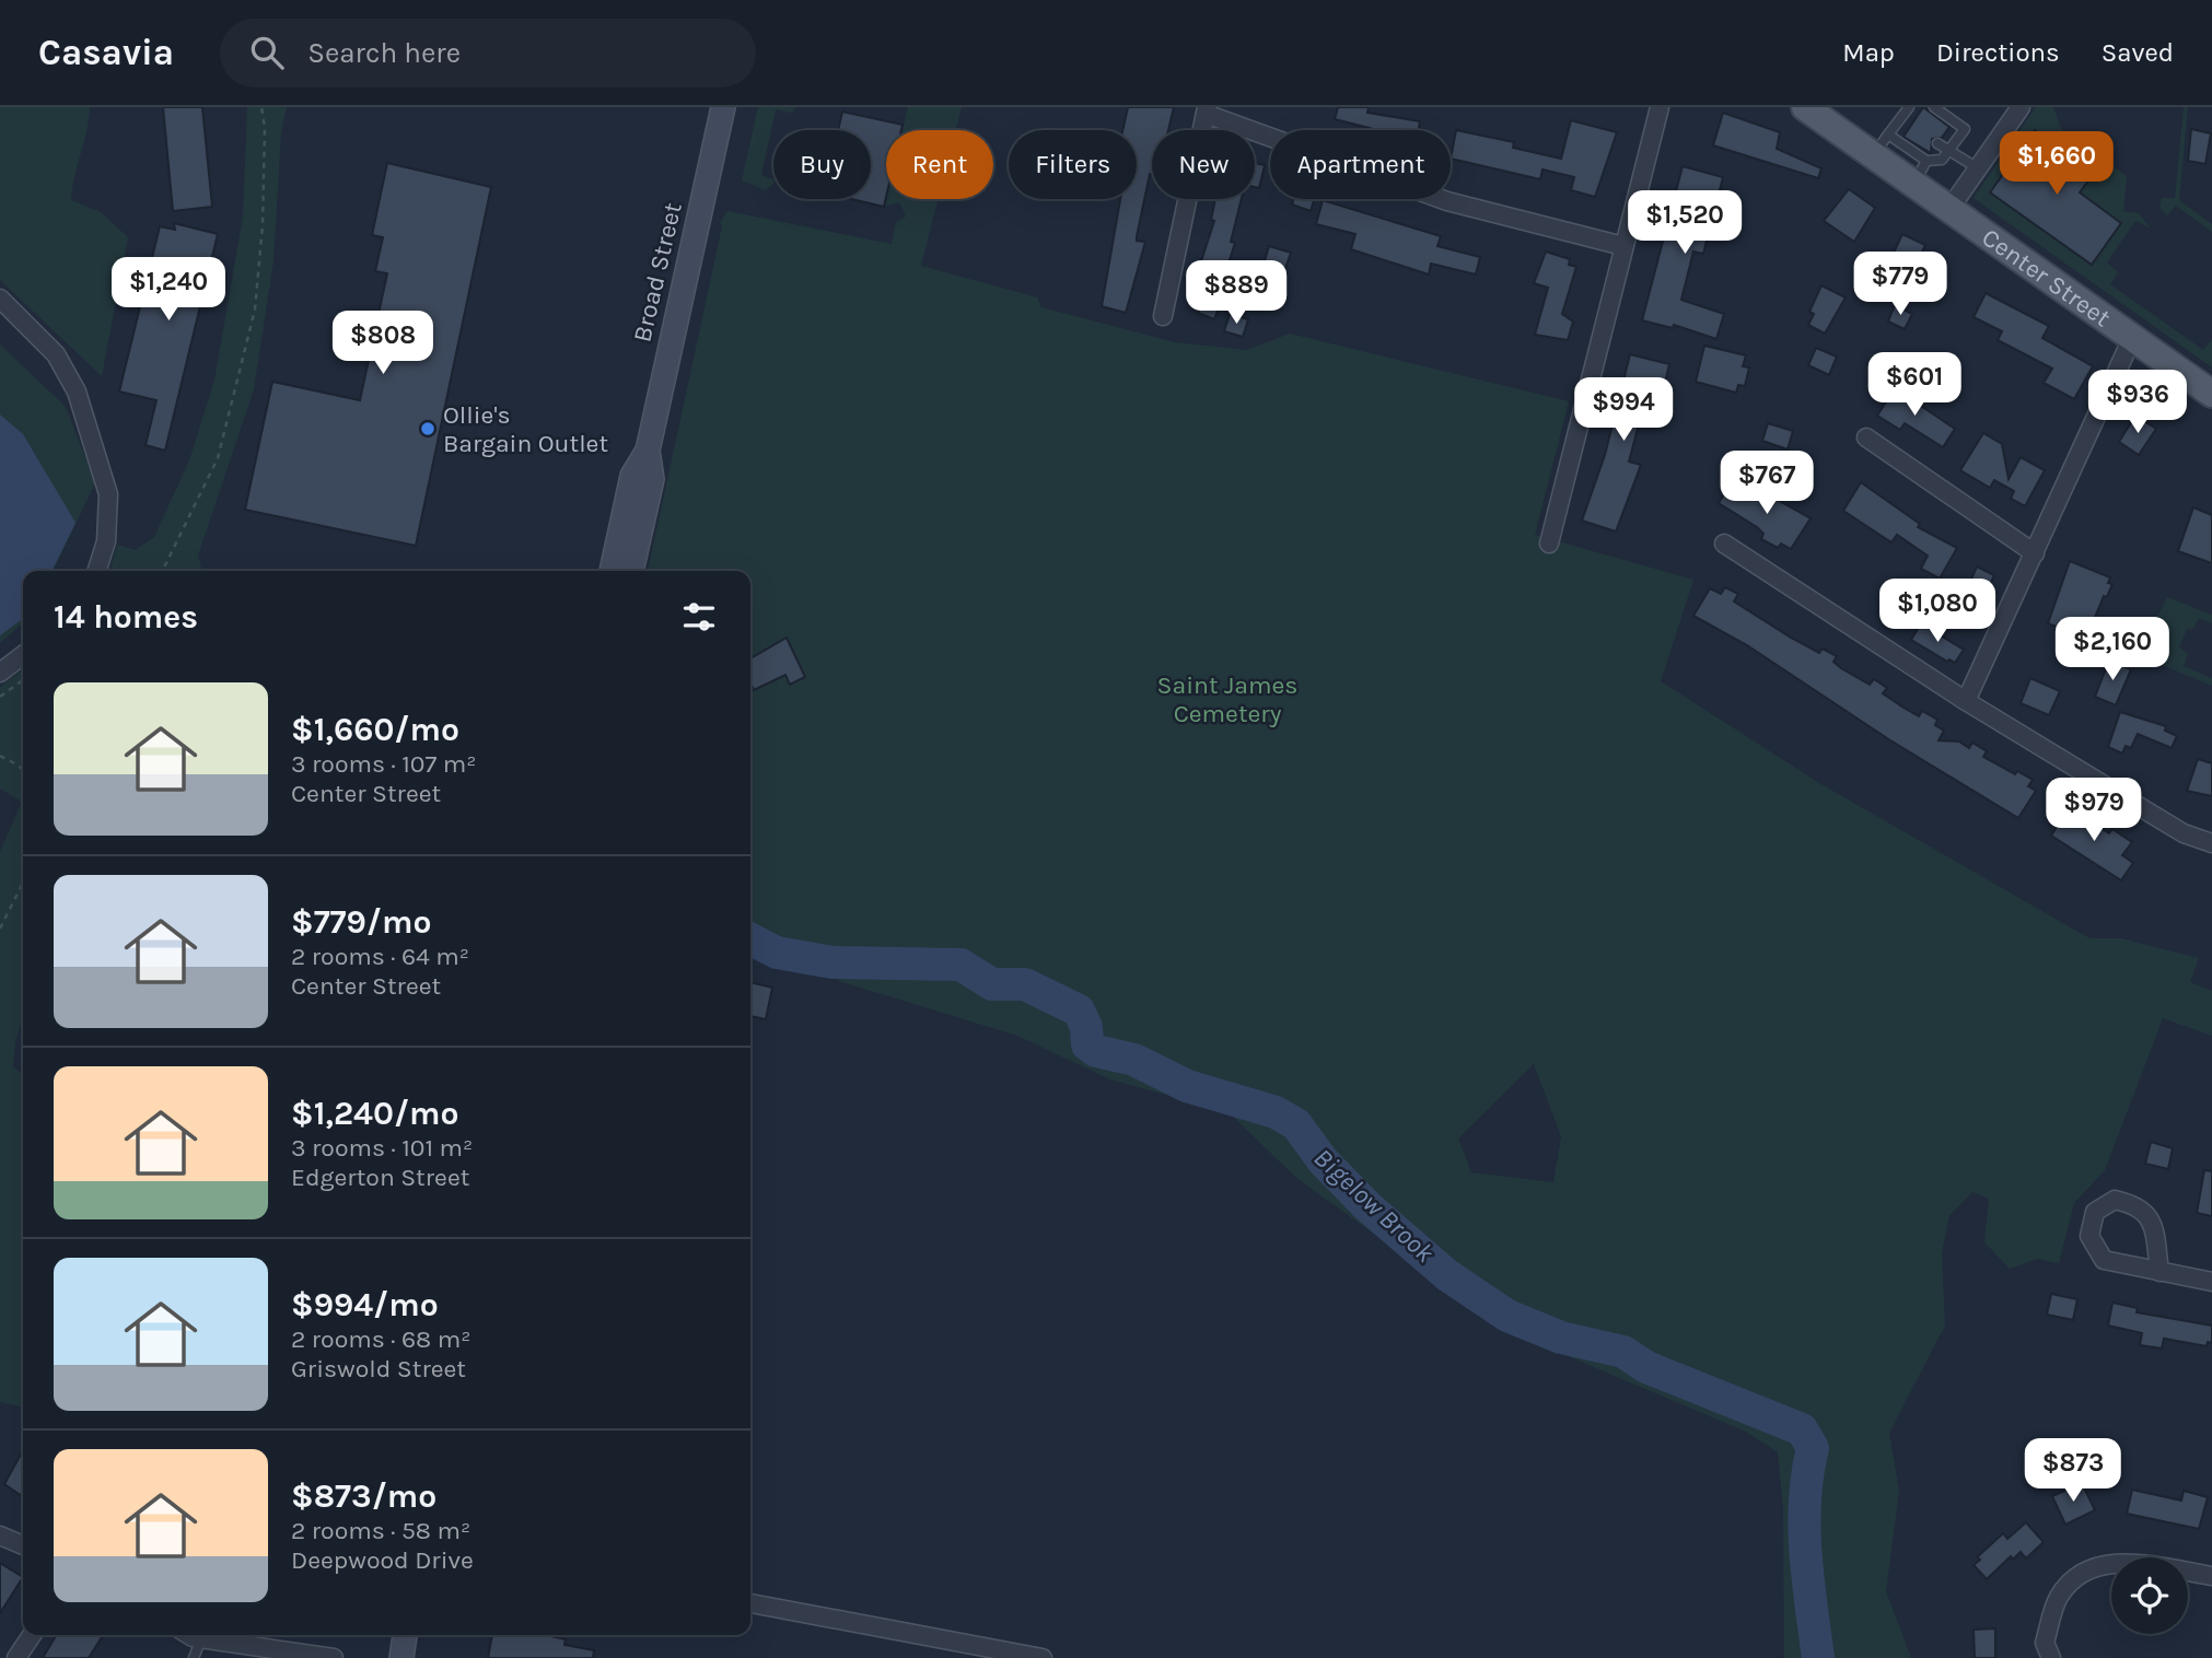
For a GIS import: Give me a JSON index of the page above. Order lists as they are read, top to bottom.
{
  "streets": {
    "main road": ["Broad Street", "Center Street"]
  },
  "water": ["Bigelow Brook"],
  "parks": ["Saint James Cemetery"],
  "places": ["Ollie's Bargain Outlet"],
  "page": {
    "header": "Casavia",
    "search": "Search here",
    "nav": ["Map", "Directions", "Saved"],
    "chip": [
      "Buy",
      "Rent",
      "Filters",
      "New",
      "Apartment"
    ],
    "price": [
      "$1,660",
      "$1,520",
      "$779",
      "$1,240",
      "$889",
      "$808",
      "$601",
      "$936",
      "$994",
      "$767",
      "$1,080",
      "$2,160",
      "$979",
      "$873"
    ],
    "heading": "14 homes",
    "list": [
      {
        "name": "$1,660/mo",
        "note": "3 rooms · 107 m² · Center Street"
      },
      {
        "name": "$779/mo",
        "note": "2 rooms · 64 m² · Center Street"
      },
      {
        "name": "$1,240/mo",
        "note": "3 rooms · 101 m² · Edgerton Street"
      },
      {
        "name": "$994/mo",
        "note": "2 rooms · 68 m² · Griswold Street"
      },
      {
        "name": "$873/mo",
        "note": "2 rooms · 58 m² · Deepwood Drive"
      }
    ]
  }
}
